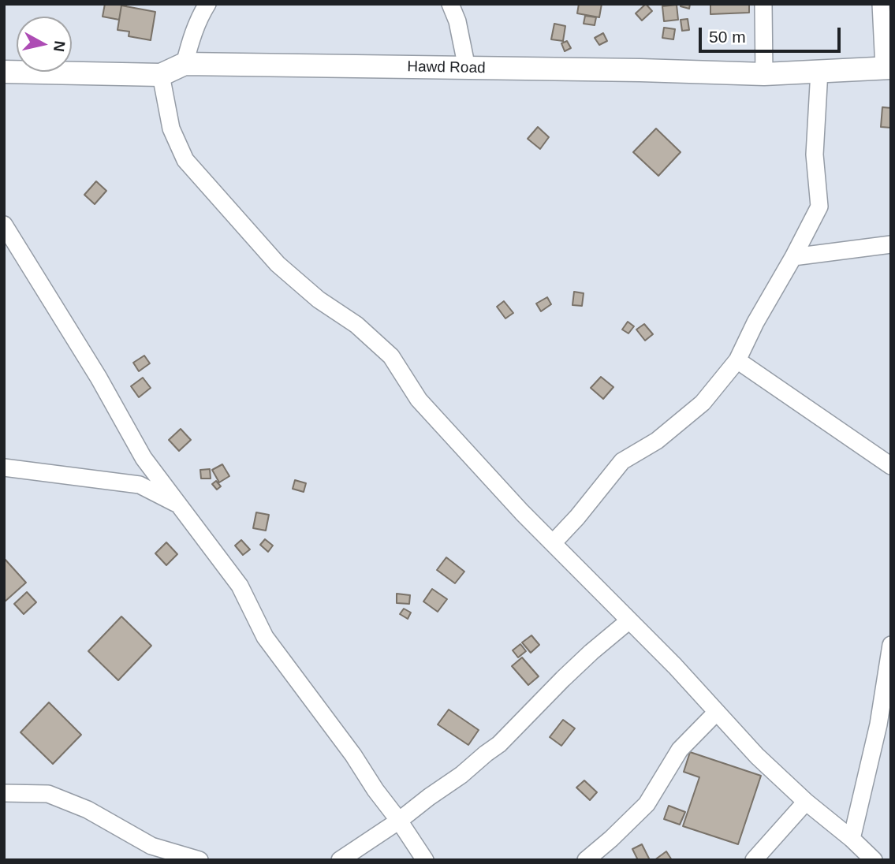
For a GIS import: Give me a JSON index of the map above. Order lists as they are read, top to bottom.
{
  "streets": {
    "main road": ["Hawd Road"]
  },
  "scale_bar": "50 m",
  "north": "right"
}
